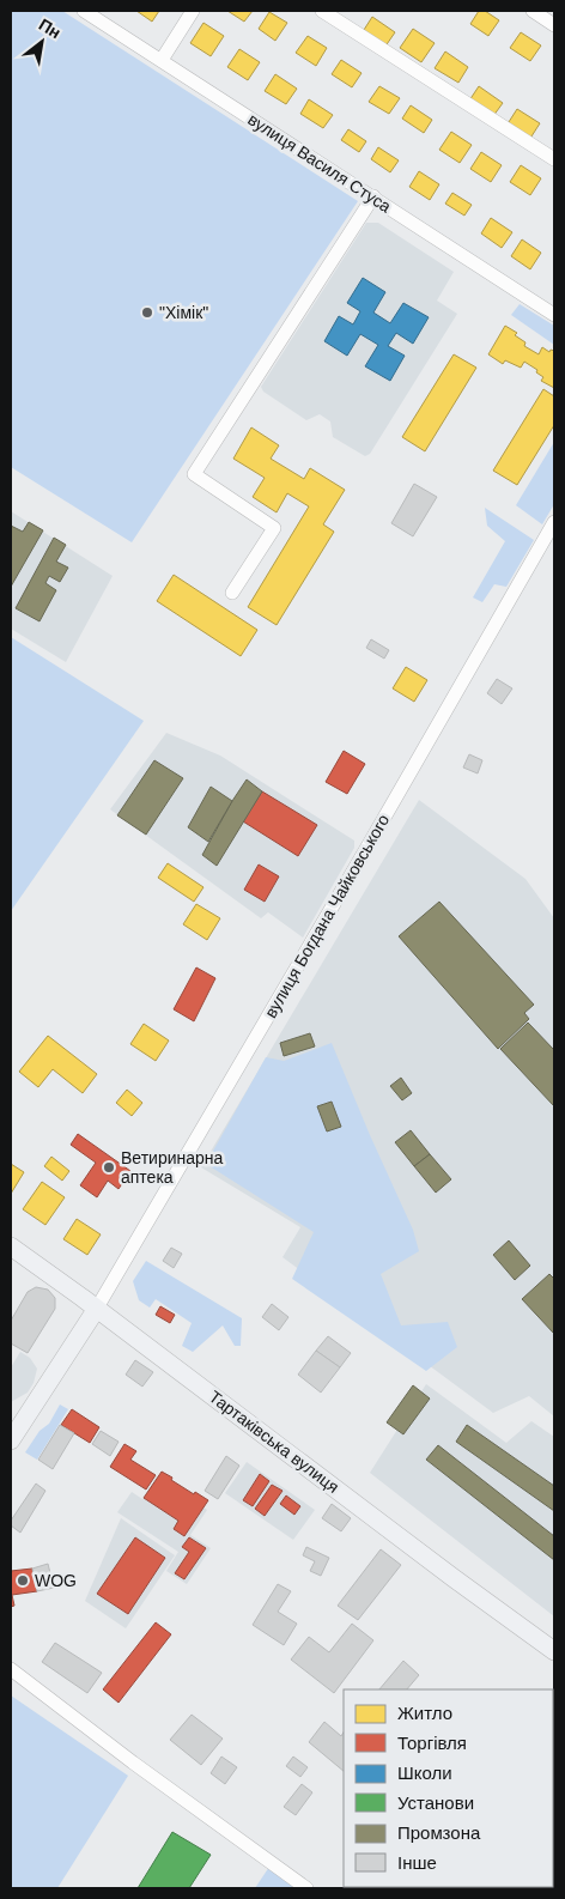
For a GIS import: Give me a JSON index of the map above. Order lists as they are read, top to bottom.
{
  "streets": {
    "street": ["вулиця Василя Стуса", "вулиця Богдана Чайковського", "Тартаківська вулиця"]
  },
  "crossings": [
    ["вулиця Богдана Чайковського", "Тартаківська вулиця"]
  ],
  "places": ["\"Хімік\"", "Ветиринарна аптека", "WOG"],
  "legend": [
    "Житло",
    "Торгівля",
    "Школи",
    "Установи",
    "Промзона",
    "Інше"
  ],
  "north": "top right"
}
